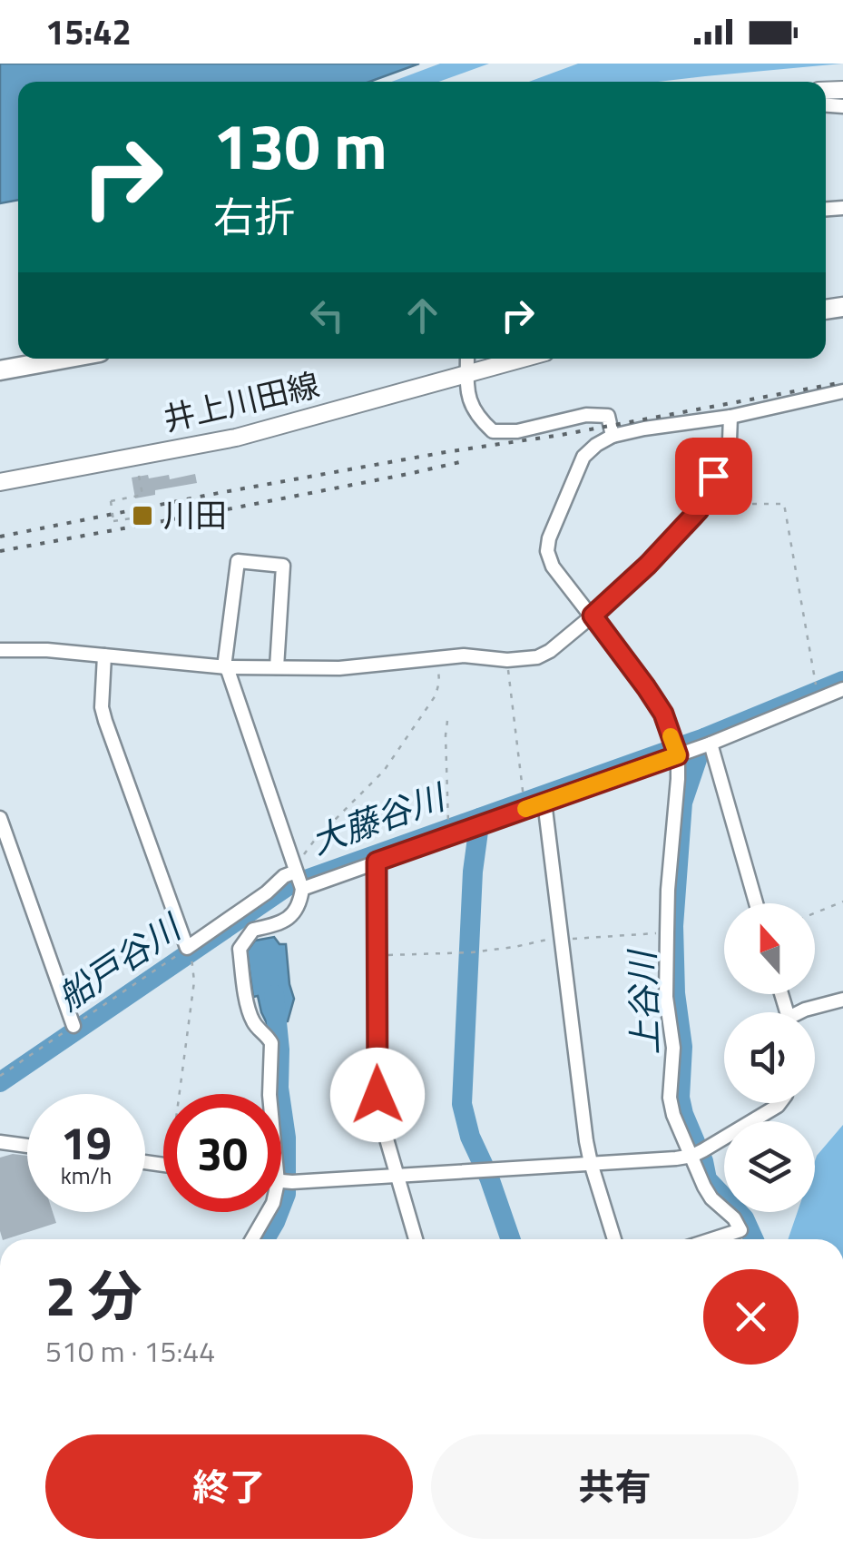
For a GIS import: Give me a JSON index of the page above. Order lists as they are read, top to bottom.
{
  "streets": {
    "main road": ["井上川田線"]
  },
  "water": ["大藤谷川", "船戸谷川", "上谷川"],
  "places": {
    "transit": ["川田"]
  },
  "north": "top",
  "page": {
    "status": "15:42",
    "turn": ["130 m", "右折"],
    "speed": "19 km/h",
    "limit": "30",
    "heading": ["2 分", "510 m · 15:44"],
    "buttons": ["終了", "共有"]
  }
}
